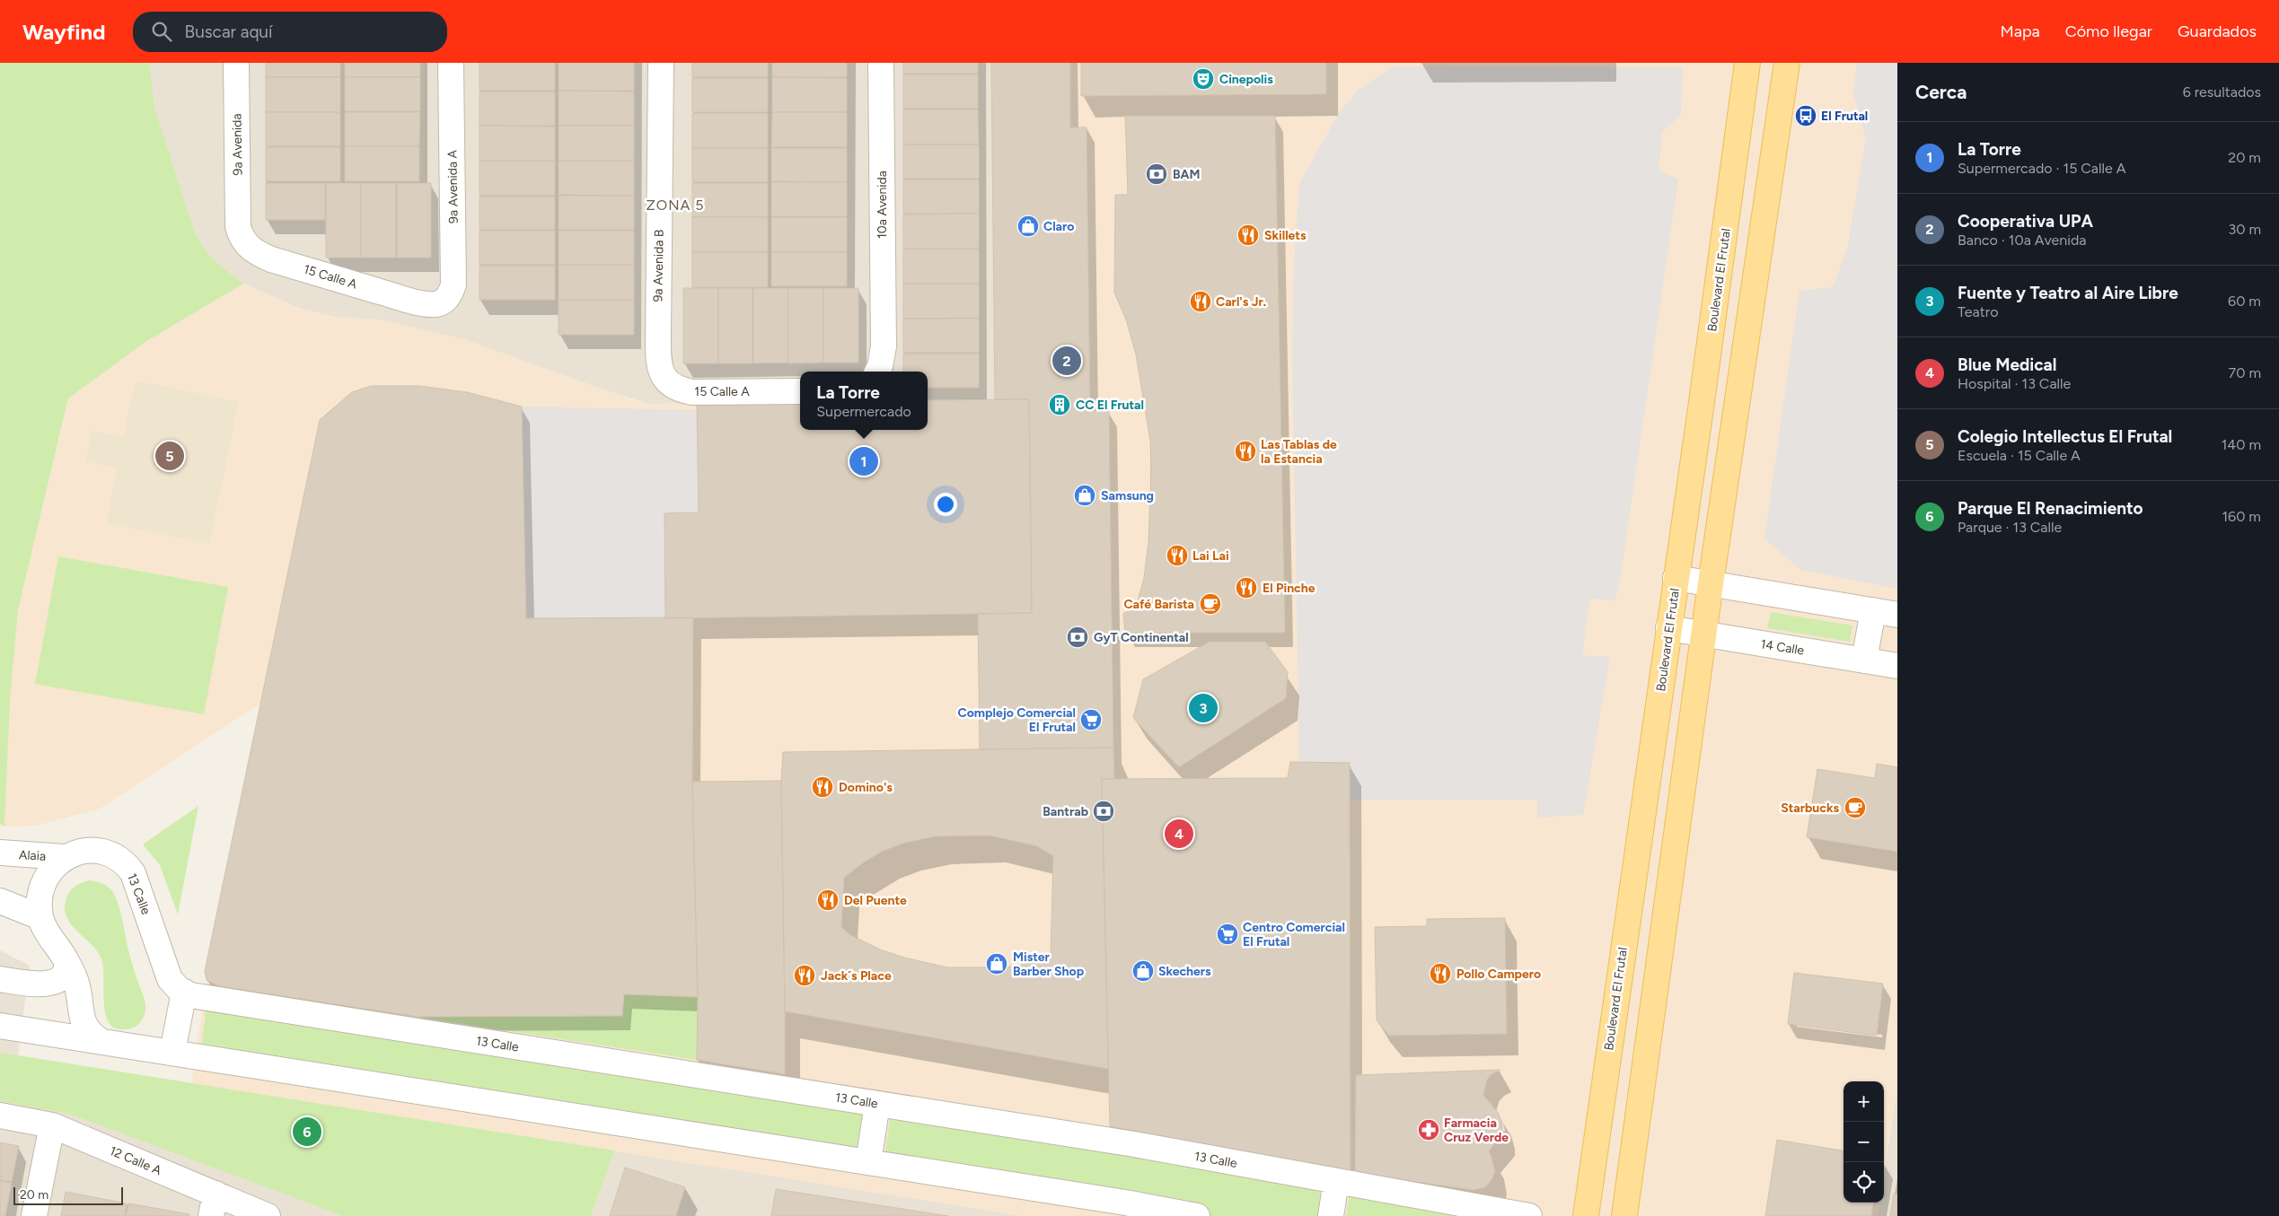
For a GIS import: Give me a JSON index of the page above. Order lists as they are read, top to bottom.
{
  "streets": {
    "main road": ["Boulevard El Frutal"],
    "street": [
      "9a Avenida",
      "9a Avenida A",
      "10a Avenida",
      "9a Avenida B",
      "15 Calle A",
      "14 Calle",
      "Alaia",
      "13 Calle",
      "12 Calle A"
    ]
  },
  "crossings": [
    ["9a Avenida", "15 Calle A"],
    ["9a Avenida A", "15 Calle A"],
    ["9a Avenida B", "15 Calle A"],
    ["Boulevard El Frutal", "14 Calle"],
    ["Alaia", "13 Calle"]
  ],
  "districts": ["ZONA 5"],
  "places": {
    "theatre": ["Cinepolis"],
    "bus stop": ["El Frutal"],
    "bank": ["BAM", "GyT Continental", "Bantrab"],
    "shop": [
      "Claro",
      "Samsung",
      "Mister Barber Shop",
      "Skechers"
    ],
    "restaurant": [
      "Skillets",
      "Carl's Jr.",
      "Las Tablas de la Estancia",
      "Lai Lai",
      "El Pinche",
      "Domino's",
      "Del Puente",
      "Pollo Campero",
      "Jack´s Place"
    ],
    "building": ["CC El Frutal"],
    "cafe": ["Café Barista", "Starbucks"],
    "supermarket": ["Complejo Comercial El Frutal", "Centro Comercial El Frutal"],
    "pharmacy": ["Farmacia Cruz Verde"]
  },
  "scale_bar": "20 m",
  "page": {
    "header": "Wayfind",
    "search": "Buscar aquí",
    "nav": ["Mapa", "Cómo llegar", "Guardados"],
    "heading": ["Cerca", "6 resultados"],
    "list": [
      {
        "mark": "1",
        "name": "La Torre",
        "note": "Supermercado · 15 Calle A",
        "value": "20 m"
      },
      {
        "mark": "2",
        "name": "Cooperativa UPA",
        "note": "Banco · 10a Avenida",
        "value": "30 m"
      },
      {
        "mark": "3",
        "name": "Fuente y Teatro al Aire Libre",
        "note": "Teatro",
        "value": "60 m"
      },
      {
        "mark": "4",
        "name": "Blue Medical",
        "note": "Hospital · 13 Calle",
        "value": "70 m"
      },
      {
        "mark": "5",
        "name": "Colegio Intellectus El Frutal",
        "note": "Escuela · 15 Calle A",
        "value": "140 m"
      },
      {
        "mark": "6",
        "name": "Parque El Renacimiento",
        "note": "Parque · 13 Calle",
        "value": "160 m"
      }
    ],
    "pins": [
      "2",
      "5",
      "1",
      "3",
      "4",
      "6"
    ],
    "popup": ["La Torre", "Supermercado"],
    "map_buttons": ["+", "−"],
    "scale": "20 m"
  }
}
